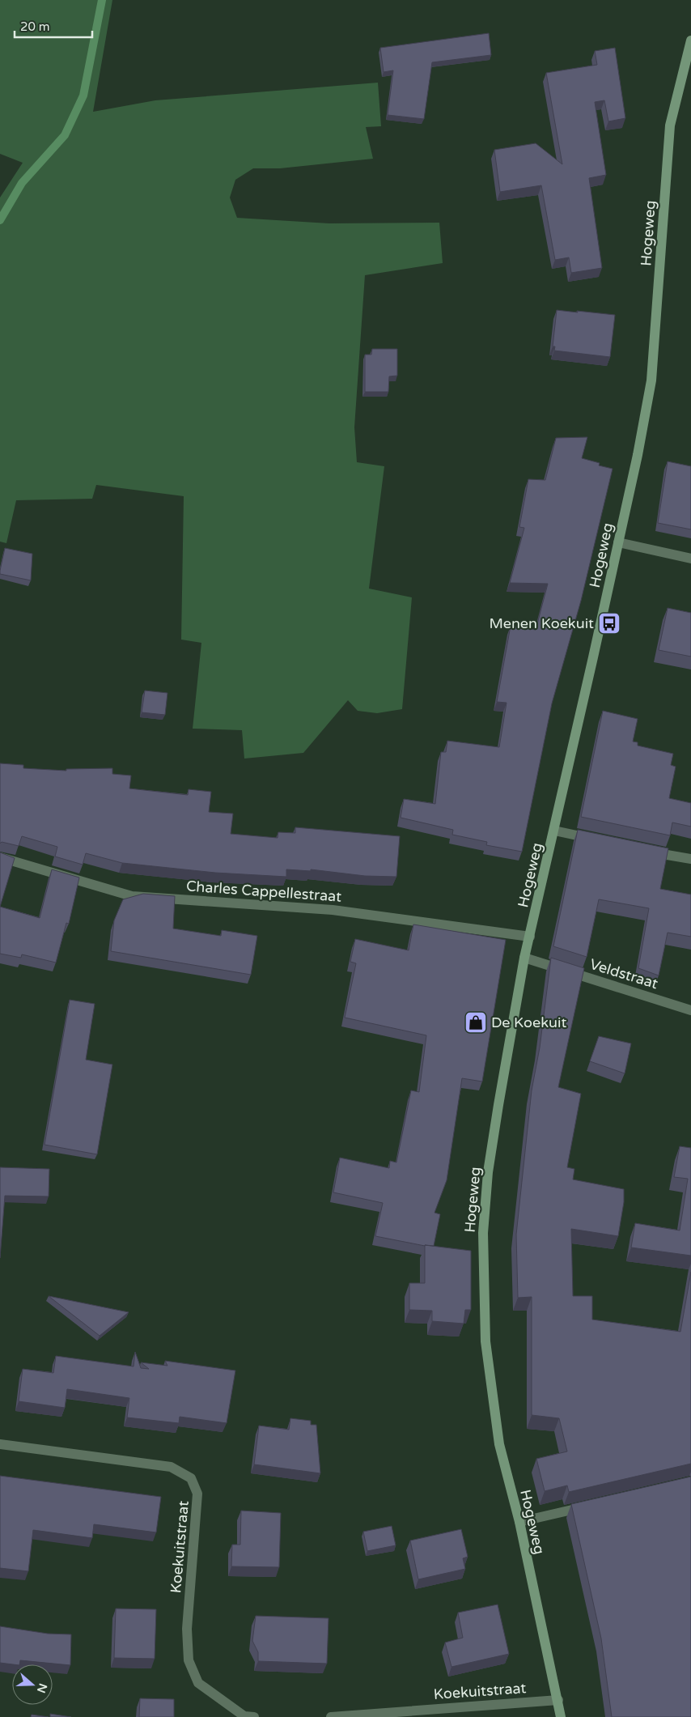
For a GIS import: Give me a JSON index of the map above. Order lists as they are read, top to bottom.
{
  "streets": {
    "street": [
      "Hogeweg",
      "Charles Cappellestraat",
      "Veldstraat",
      "Koekuitstraat"
    ]
  },
  "crossings": [
    ["Hogeweg", "Charles Cappellestraat"],
    ["Hogeweg", "Veldstraat"],
    ["Hogeweg", "Koekuitstraat"]
  ],
  "places": {
    "bus stop": ["Menen Koekuit"],
    "shop": ["De Koekuit"]
  },
  "scale_bar": "20 m",
  "north": "right"
}
